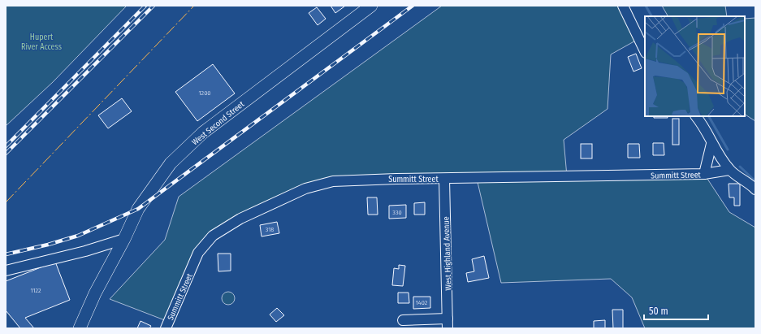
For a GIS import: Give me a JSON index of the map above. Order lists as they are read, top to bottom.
{
  "streets": {
    "main road": ["West Second Street"],
    "street": ["Summitt Street", "West Highland Avenue"]
  },
  "crossings": [
    ["Summitt Street", "West Highland Avenue"]
  ],
  "parks": ["Hupert River Access"],
  "house_numbers": [
    "1200",
    "330",
    "318",
    "1122",
    "1402"
  ],
  "scale_bar": "50 m"
}
